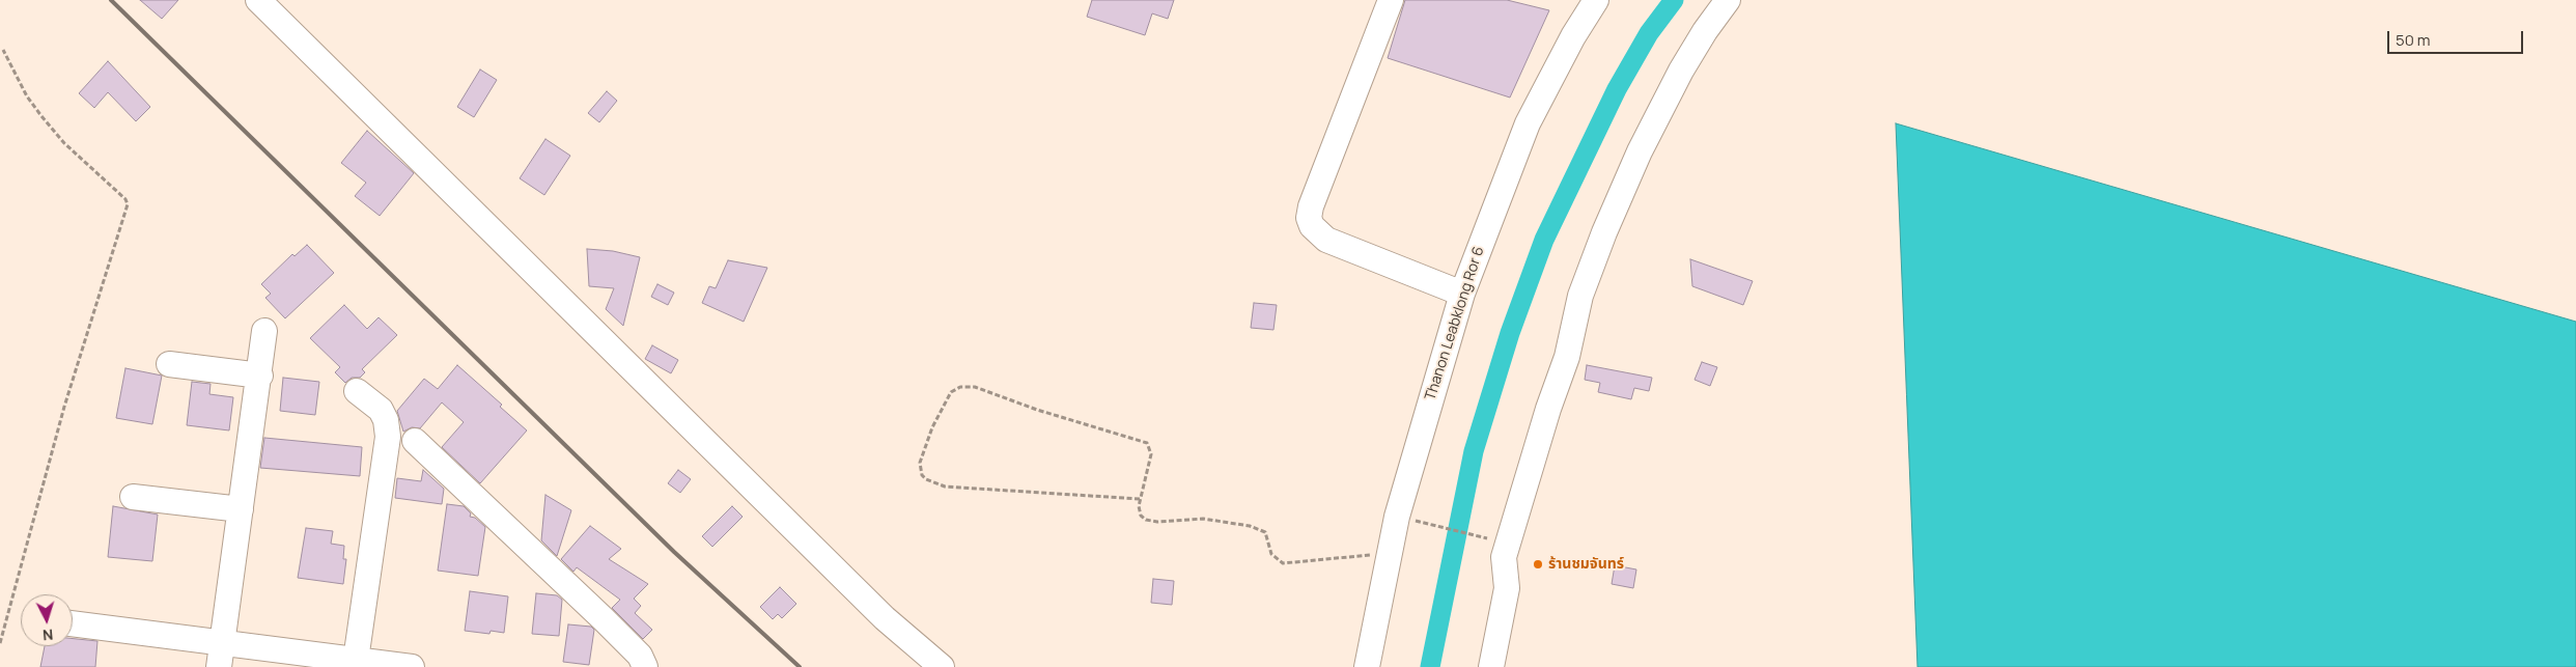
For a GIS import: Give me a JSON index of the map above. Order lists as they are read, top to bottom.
{
  "streets": {
    "street": ["Thanon Leabklong Ror 6"]
  },
  "places": ["ร้านชมจันทร์"],
  "scale_bar": "50 m",
  "north": "bottom"
}
